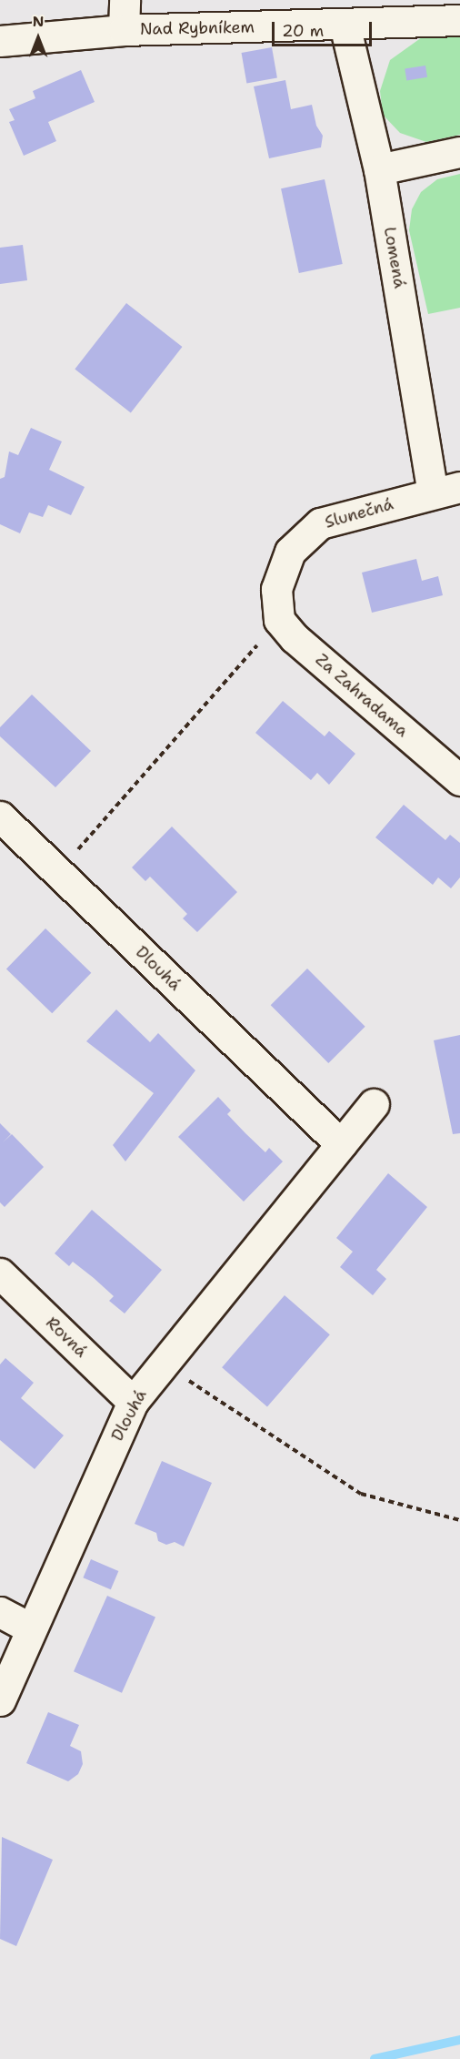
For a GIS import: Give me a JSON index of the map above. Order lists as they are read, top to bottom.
{
  "streets": {
    "street": [
      "Nad Rybníkem",
      "Lomená",
      "Slunečná",
      "Za Zahradama",
      "Dlouhá",
      "Rovná"
    ]
  },
  "crossings": [
    ["Nad Rybníkem", "Lomená"],
    ["Lomená", "Slunečná"],
    ["Slunečná", "Za Zahradama"],
    ["Dlouhá", "Rovná"]
  ],
  "scale_bar": "20 m",
  "north": "top"
}
